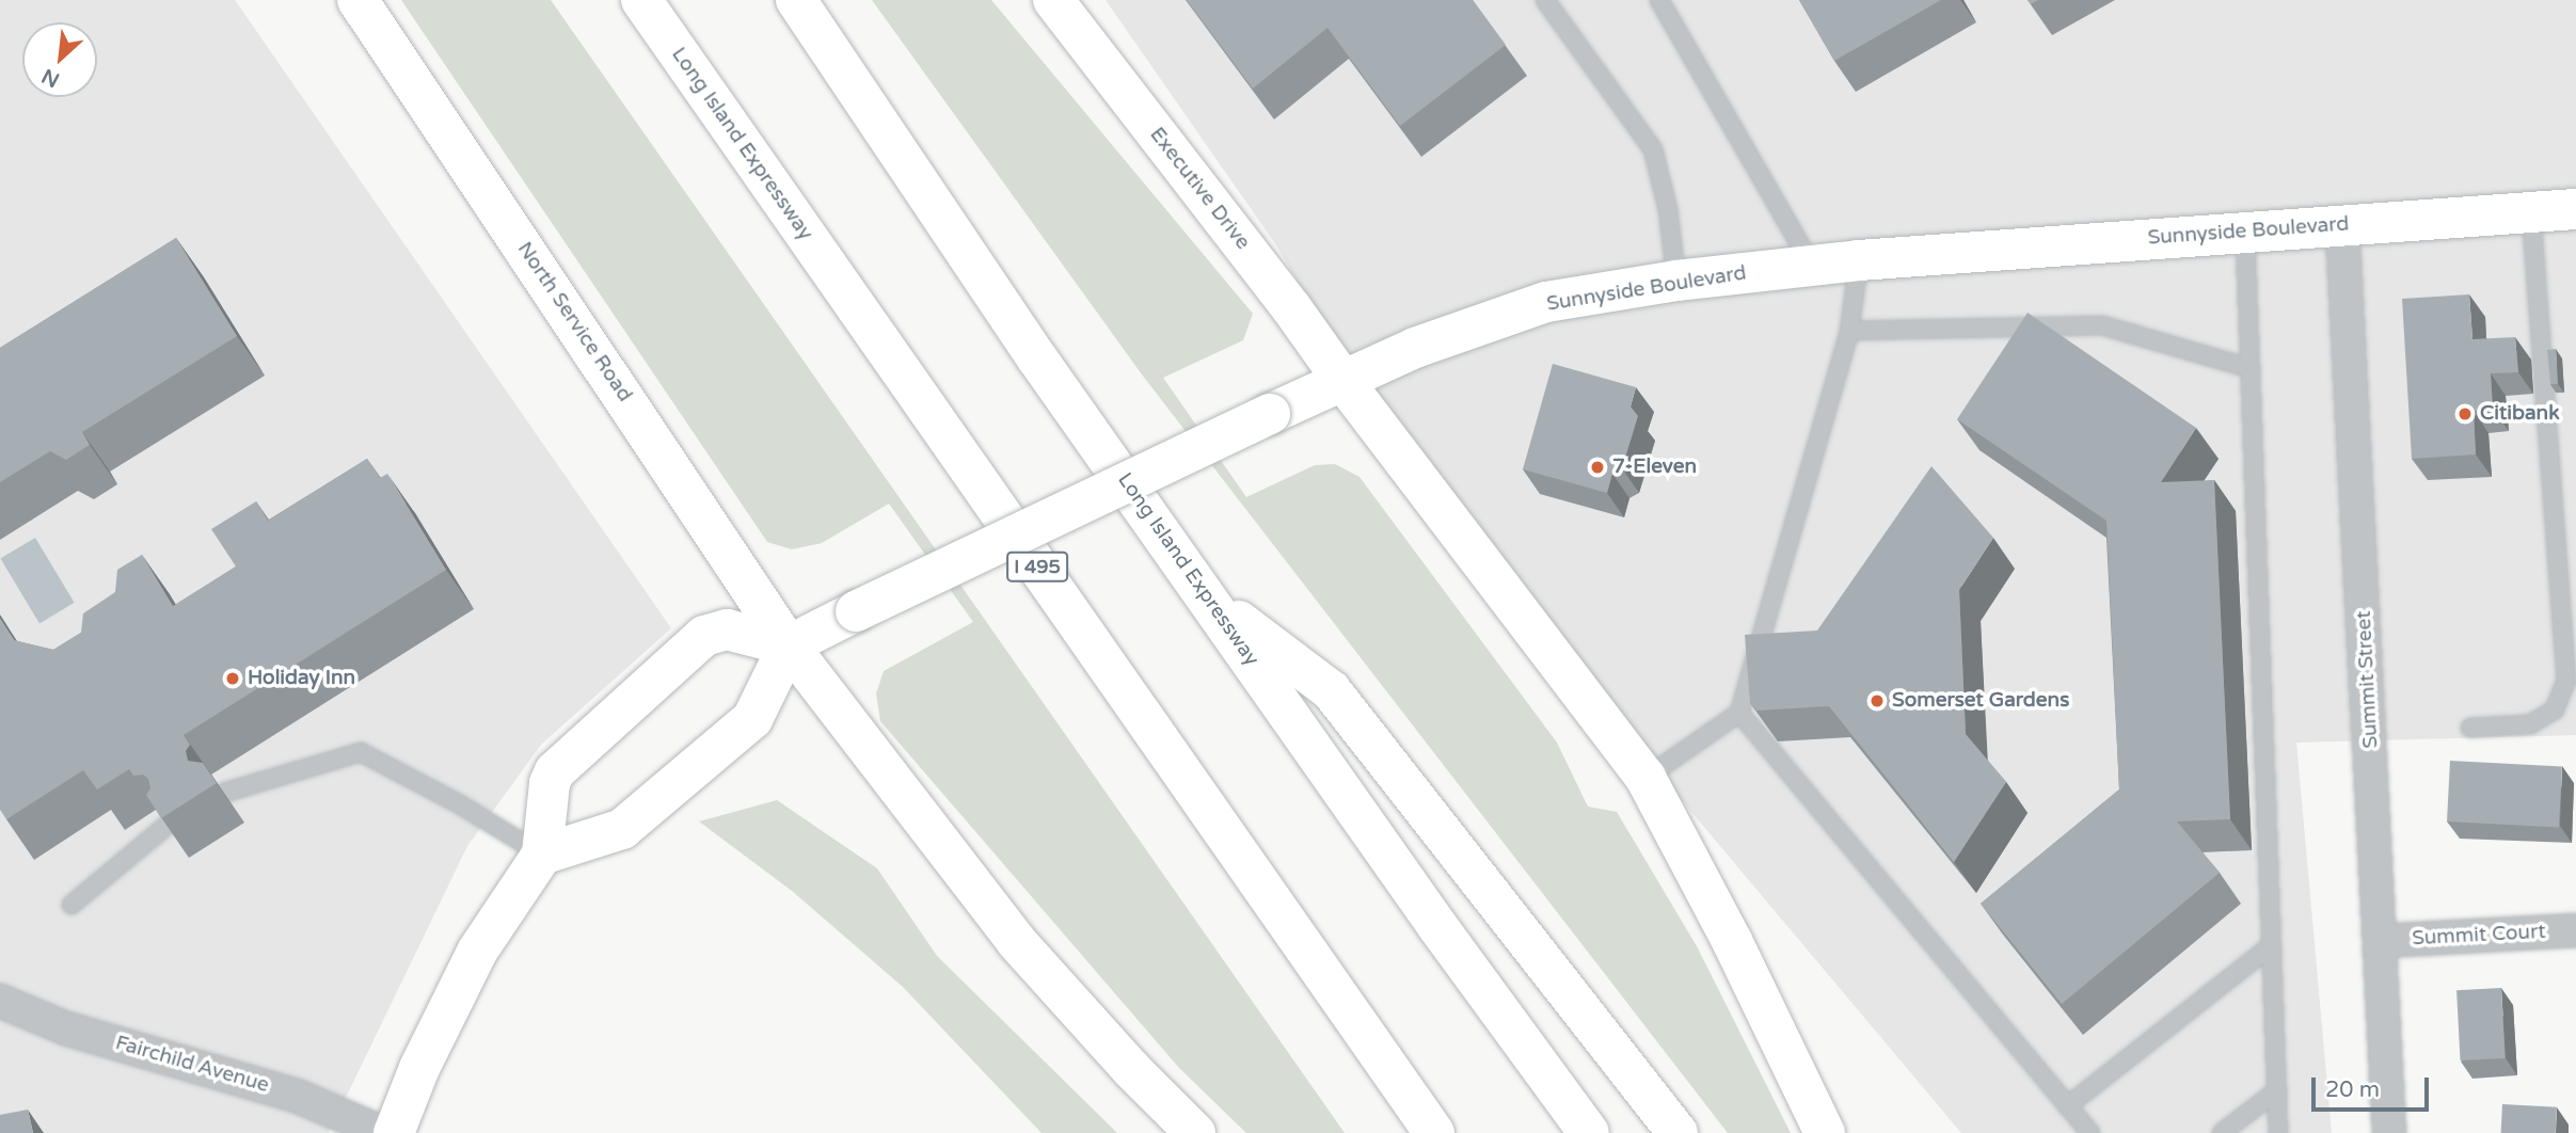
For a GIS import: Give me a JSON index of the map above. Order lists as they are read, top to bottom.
{
  "streets": {
    "main road": [
      "Long Island Expressway",
      "Executive Drive",
      "Sunnyside Boulevard",
      "North Service Road",
      "I 495"
    ],
    "street": ["Summit Street", "Summit Court", "Fairchild Avenue"]
  },
  "crossings": [
    ["Executive Drive", "Sunnyside Boulevard"],
    ["Sunnyside Boulevard", "North Service Road"],
    ["Sunnyside Boulevard", "Summit Street"],
    ["Summit Street", "Summit Court"]
  ],
  "places": [
    "Citibank",
    "7-Eleven",
    "Holiday Inn",
    "Somerset Gardens"
  ],
  "scale_bar": "20 m",
  "north": "bottom left"
}
